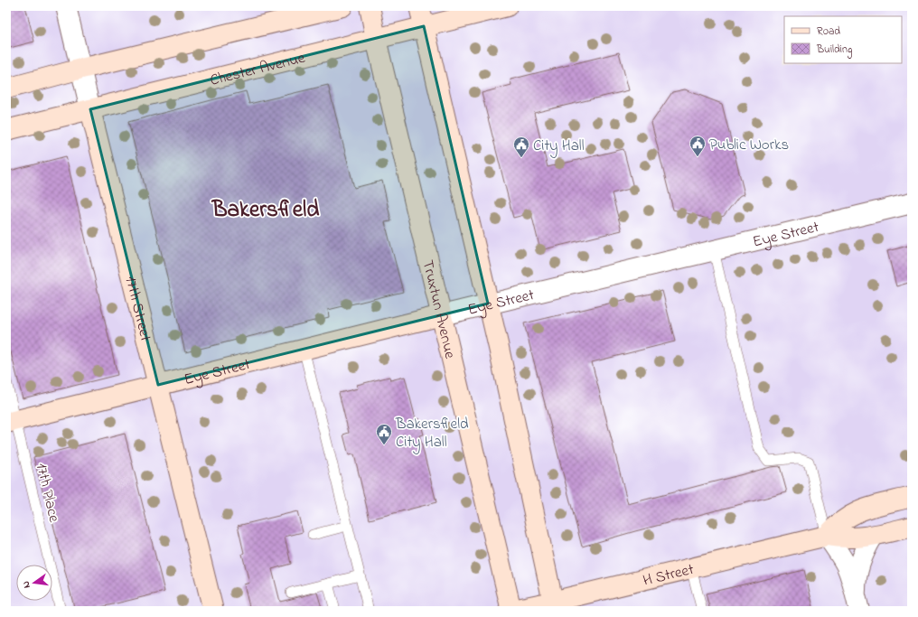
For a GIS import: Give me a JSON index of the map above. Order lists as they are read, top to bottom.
{
  "streets": {
    "main road": [
      "Chester Avenue",
      "Eye Street",
      "Truxtun Avenue",
      "17th Street",
      "H Street"
    ],
    "lane": ["17th Place"]
  },
  "crossings": [
    ["Chester Avenue", "Truxtun Avenue"],
    ["Chester Avenue", "17th Street"],
    ["Eye Street", "Truxtun Avenue"],
    ["Eye Street", "17th Street"],
    ["Eye Street", "17th Place"],
    ["Truxtun Avenue", "H Street"]
  ],
  "districts": ["Bakersfield"],
  "places": {
    "public building": ["Public Works", "City Hall", "Bakersfield City Hall"]
  },
  "legend": ["Road", "Building"],
  "north": "left"
}
